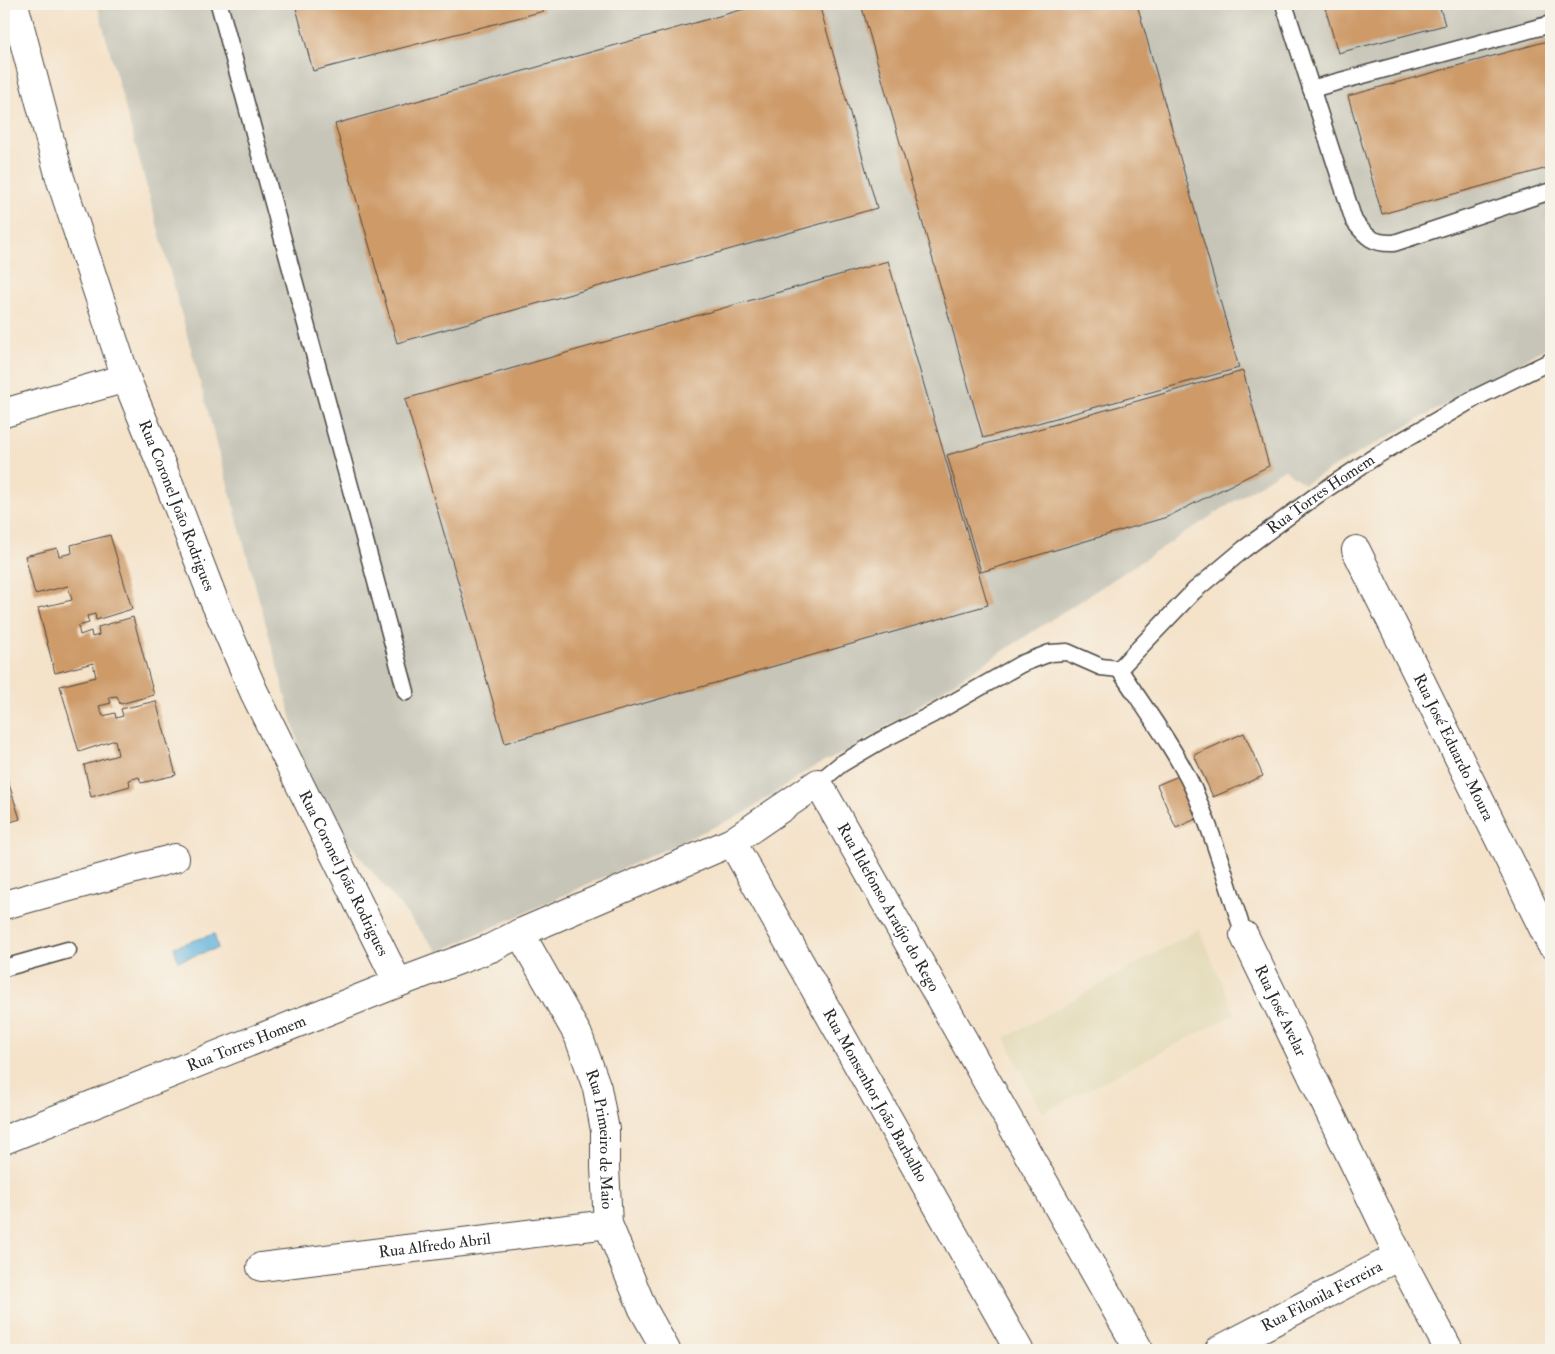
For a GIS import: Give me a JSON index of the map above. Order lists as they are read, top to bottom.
{
  "streets": {
    "street": [
      "Rua Torres Homem",
      "Rua Coronel João Rodrigues",
      "Rua José Eduardo Moura",
      "Rua Ildefonso Araújo do Rego",
      "Rua José Avelar",
      "Rua Monsenhor João Barbalho",
      "Rua Primeiro de Maio",
      "Rua Alfredo Abril",
      "Rua Filonila Ferreira"
    ]
  },
  "crossings": [
    ["Rua Torres Homem", "Rua Coronel João Rodrigues"],
    ["Rua Torres Homem", "Rua José Avelar"],
    ["Rua Torres Homem", "Rua Primeiro de Maio"],
    ["Rua José Avelar", "Rua Filonila Ferreira"],
    ["Rua Primeiro de Maio", "Rua Alfredo Abril"]
  ]
}
